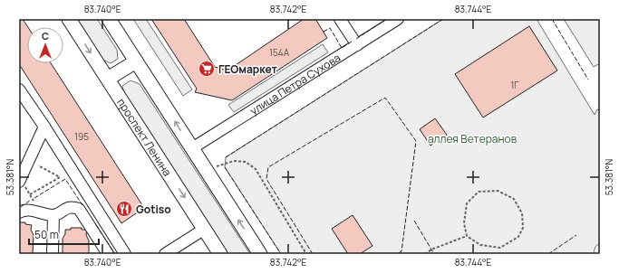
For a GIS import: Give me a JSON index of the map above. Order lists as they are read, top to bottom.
{
  "streets": {
    "main road": ["проспект Ленина"],
    "street": ["улица Петра Сухова"]
  },
  "parks": ["аллея Ветеранов"],
  "places": {
    "supermarket": ["ГЕОмаркет"],
    "restaurant": ["Gotiso"]
  },
  "house_numbers": ["154А", "1Г", "195"],
  "scale_bar": "50 m",
  "north": "top",
  "coordinates": [
    "83.740°E",
    "83.742°E",
    "83.744°E",
    "53.381°N"
  ]
}
